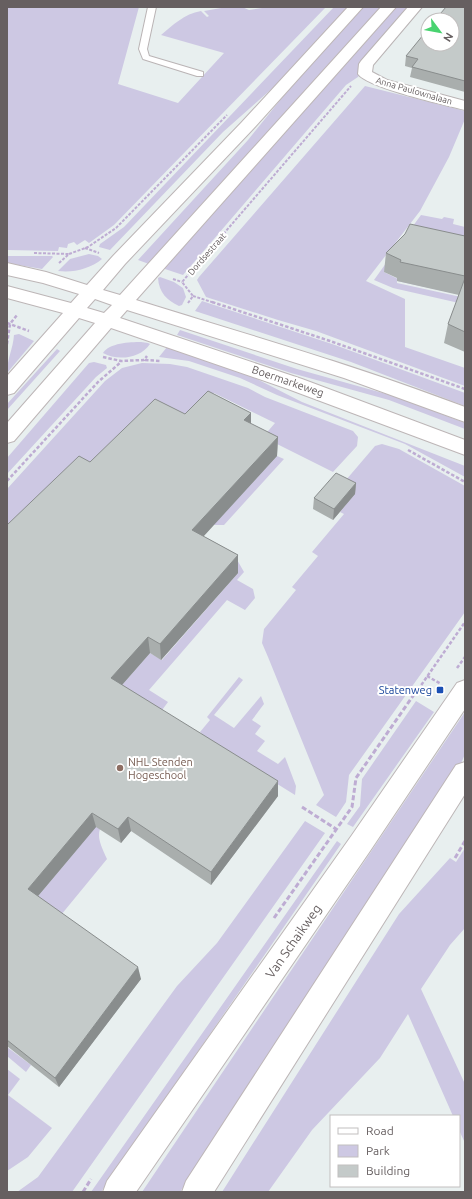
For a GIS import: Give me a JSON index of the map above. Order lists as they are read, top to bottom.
{
  "streets": {
    "street": ["Anna Paulownalaan", "Boermarkeweg", "Van Schaikweg"],
    "path": ["Dordsestraat"]
  },
  "crossings": [
    ["Anna Paulownalaan", "Dordsestraat"]
  ],
  "places": {
    "transit": ["Statenweg"],
    "other": ["NHL Stenden Hogeschool"]
  },
  "legend": ["Road", "Park", "Building"],
  "north": "bottom right"
}
